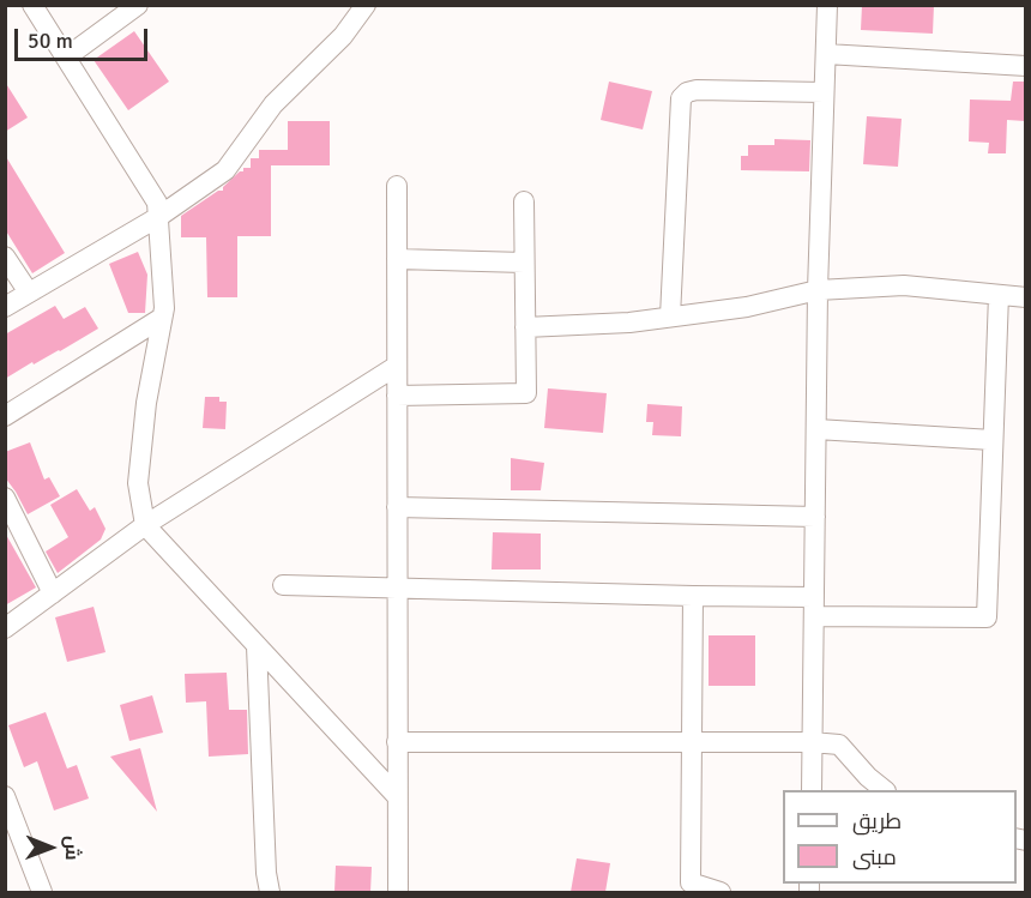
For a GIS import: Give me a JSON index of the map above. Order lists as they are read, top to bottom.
{
  "legend": ["طريق", "مبنى"],
  "scale_bar": "50 m",
  "north": "right"
}
